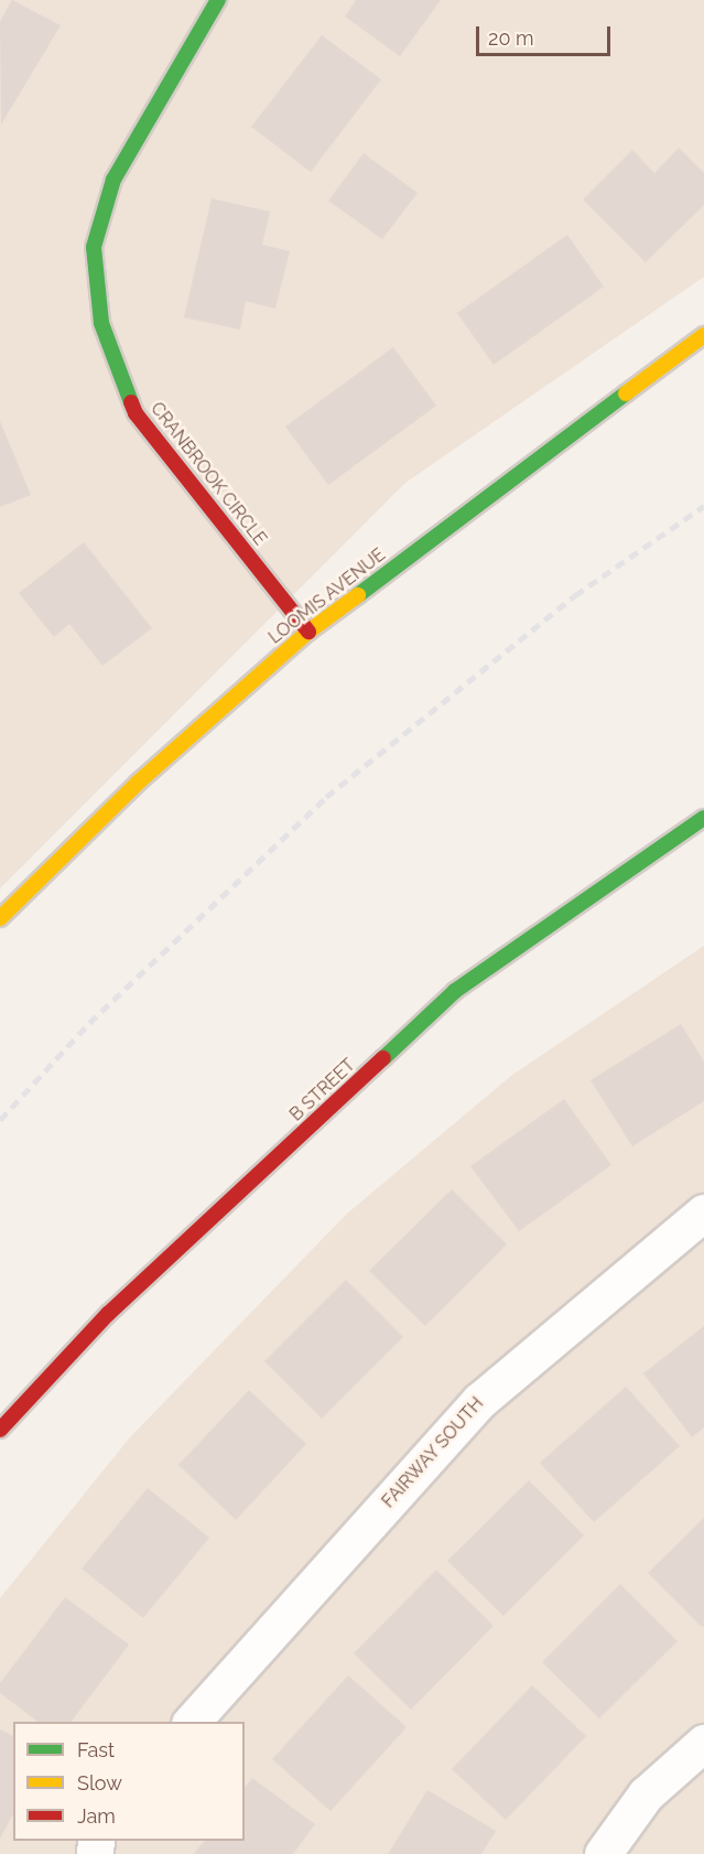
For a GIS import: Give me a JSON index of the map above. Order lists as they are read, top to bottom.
{
  "streets": {
    "street": [
      "CRANBROOK CIRCLE",
      "LOOMIS AVENUE",
      "B STREET",
      "FAIRWAY SOUTH"
    ]
  },
  "crossings": [
    ["CRANBROOK CIRCLE", "LOOMIS AVENUE"]
  ],
  "legend": ["Fast", "Slow", "Jam"],
  "scale_bar": "20 m"
}
